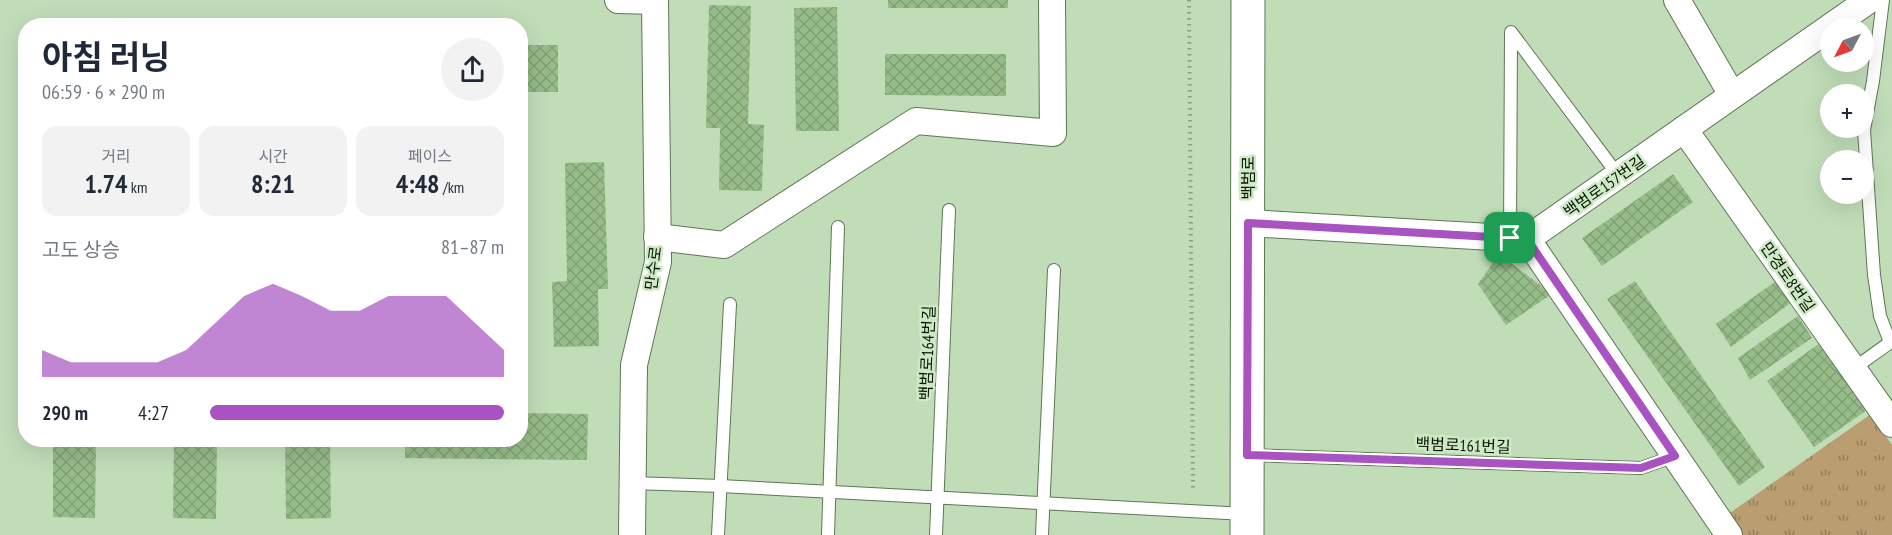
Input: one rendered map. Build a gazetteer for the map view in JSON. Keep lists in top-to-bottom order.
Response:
{
  "streets": {
    "main road": ["백범로"],
    "street": ["백범로157번길", "만수로", "만경로8번길"],
    "lane": ["백범로164번길", "백범로161번길"]
  },
  "crossings": [
    ["백범로", "백범로161번길"],
    ["백범로157번길", "만경로8번길"]
  ],
  "north": "bottom left",
  "page": {
    "map_buttons": ["+", "−"],
    "heading": ["아침 러닝", "06:59 · 6 × 290 m"],
    "stats": [
      ["거리", "1.74 km"],
      ["시간", "8:21"],
      ["페이스", "4:48 /km"]
    ],
    "chart": ["고도 상승", "81–87 m"],
    "list": [
      {
        "name": "290 m",
        "note": "4:27"
      }
    ]
  }
}
